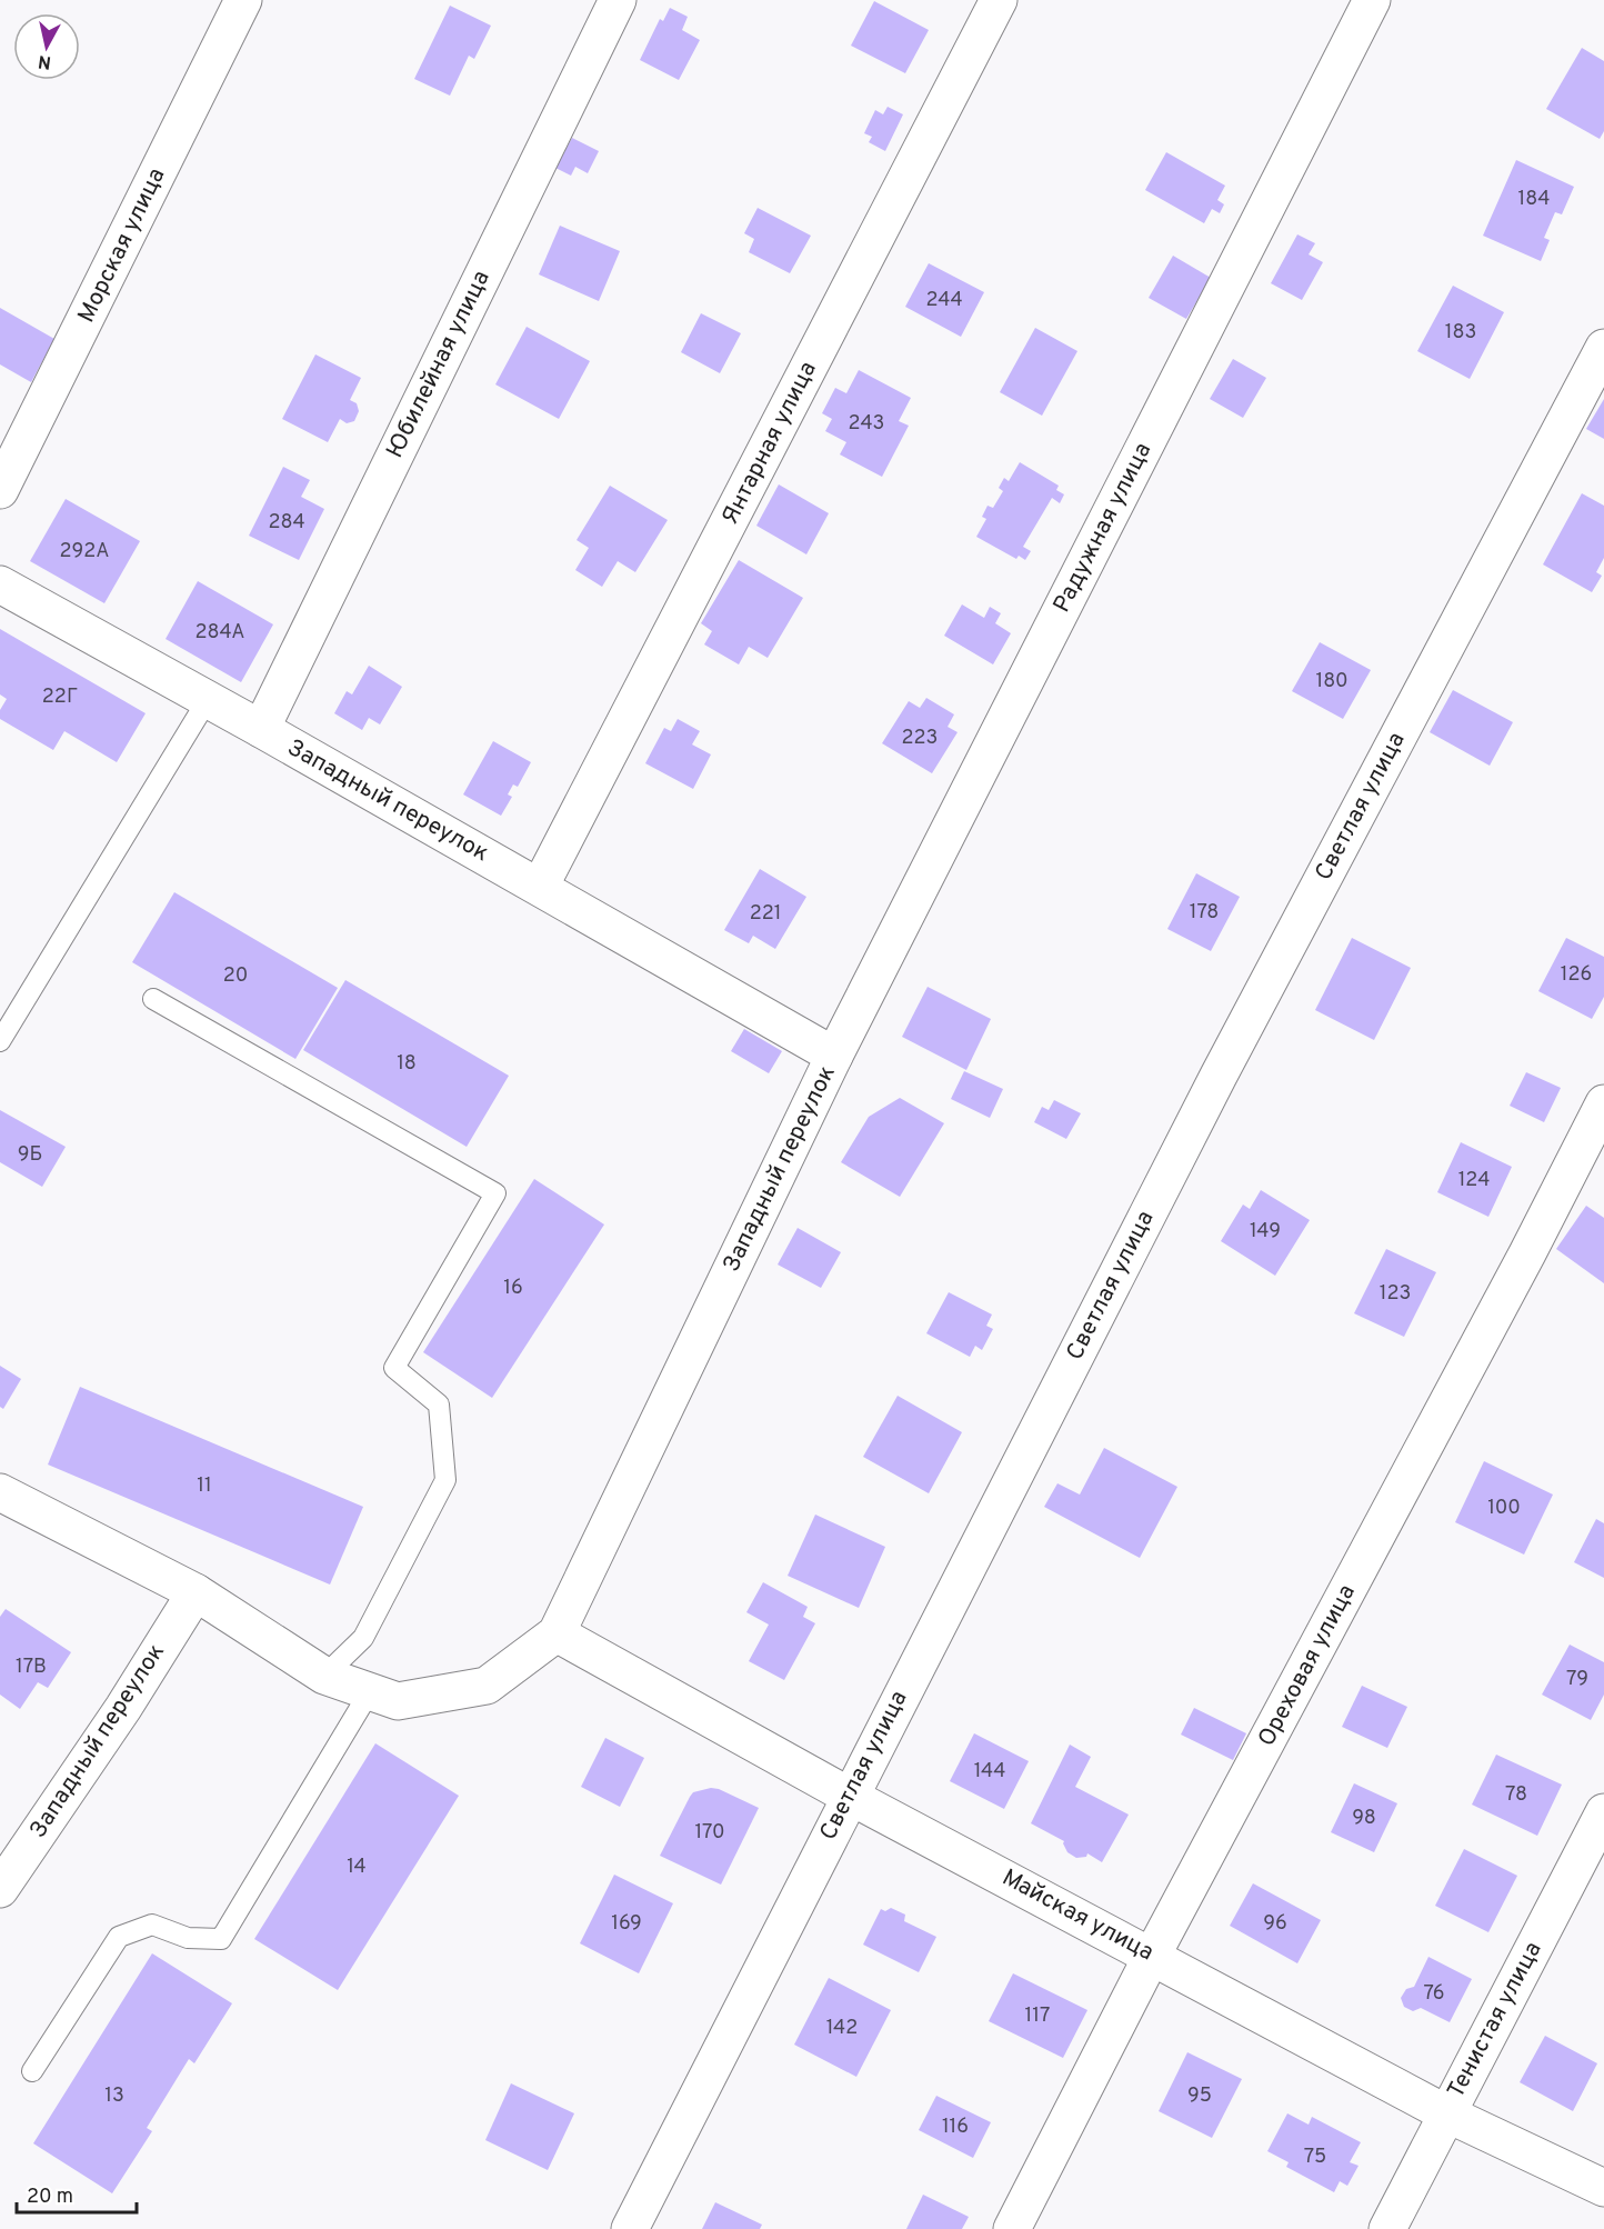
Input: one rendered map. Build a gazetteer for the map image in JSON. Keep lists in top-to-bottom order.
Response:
{
  "streets": {
    "street": [
      "Морская улица",
      "Юбилейная улица",
      "Янтарная улица",
      "Радужная улица",
      "Западный переулок",
      "Светлая улица",
      "Ореховая улица",
      "Майская улица",
      "Тенистая улица"
    ]
  },
  "crossings": [
    ["Юбилейная улица", "Западный переулок"],
    ["Янтарная улица", "Западный переулок"],
    ["Радужная улица", "Западный переулок"],
    ["Западный переулок", "Майская улица"],
    ["Светлая улица", "Майская улица"],
    ["Ореховая улица", "Майская улица"],
    ["Майская улица", "Тенистая улица"]
  ],
  "house_numbers": [
    "184",
    "244",
    "183",
    "243",
    "284",
    "292А",
    "284А",
    "180",
    "22Г",
    "223",
    "178",
    "221",
    "126",
    "20",
    "18",
    "9Б",
    "124",
    "149",
    "16",
    "123",
    "11",
    "100",
    "17В",
    "79",
    "144",
    "78",
    "98",
    "170",
    "14",
    "169",
    "96",
    "76",
    "117",
    "142",
    "13",
    "95",
    "116",
    "75"
  ],
  "scale_bar": "20 m",
  "north": "bottom"
}
